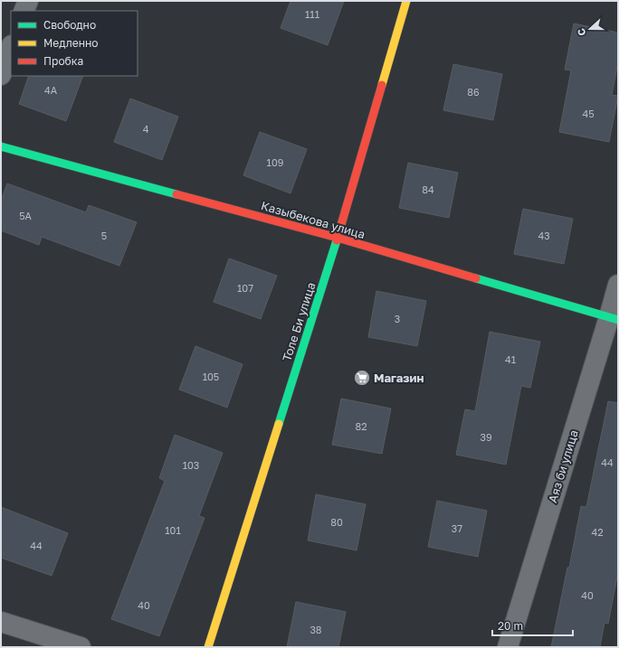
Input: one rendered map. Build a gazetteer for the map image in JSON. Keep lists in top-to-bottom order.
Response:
{
  "streets": {
    "street": ["Казыбекова улица", "Толе Би улица", "Аяз би улица"]
  },
  "crossings": [
    ["Казыбекова улица", "Толе Би улица"],
    ["Казыбекова улица", "Аяз би улица"]
  ],
  "places": {
    "supermarket": ["Магазин"]
  },
  "house_numbers": [
    "111",
    "4А",
    "86",
    "45",
    "4",
    "109",
    "84",
    "5А",
    "5",
    "43",
    "107",
    "3",
    "41",
    "105",
    "82",
    "39",
    "44",
    "103",
    "80",
    "37",
    "101",
    "42",
    "44",
    "40",
    "40",
    "38"
  ],
  "legend": ["Свободно", "Медленно", "Пробка"],
  "scale_bar": "20 m",
  "north": "left"
}
